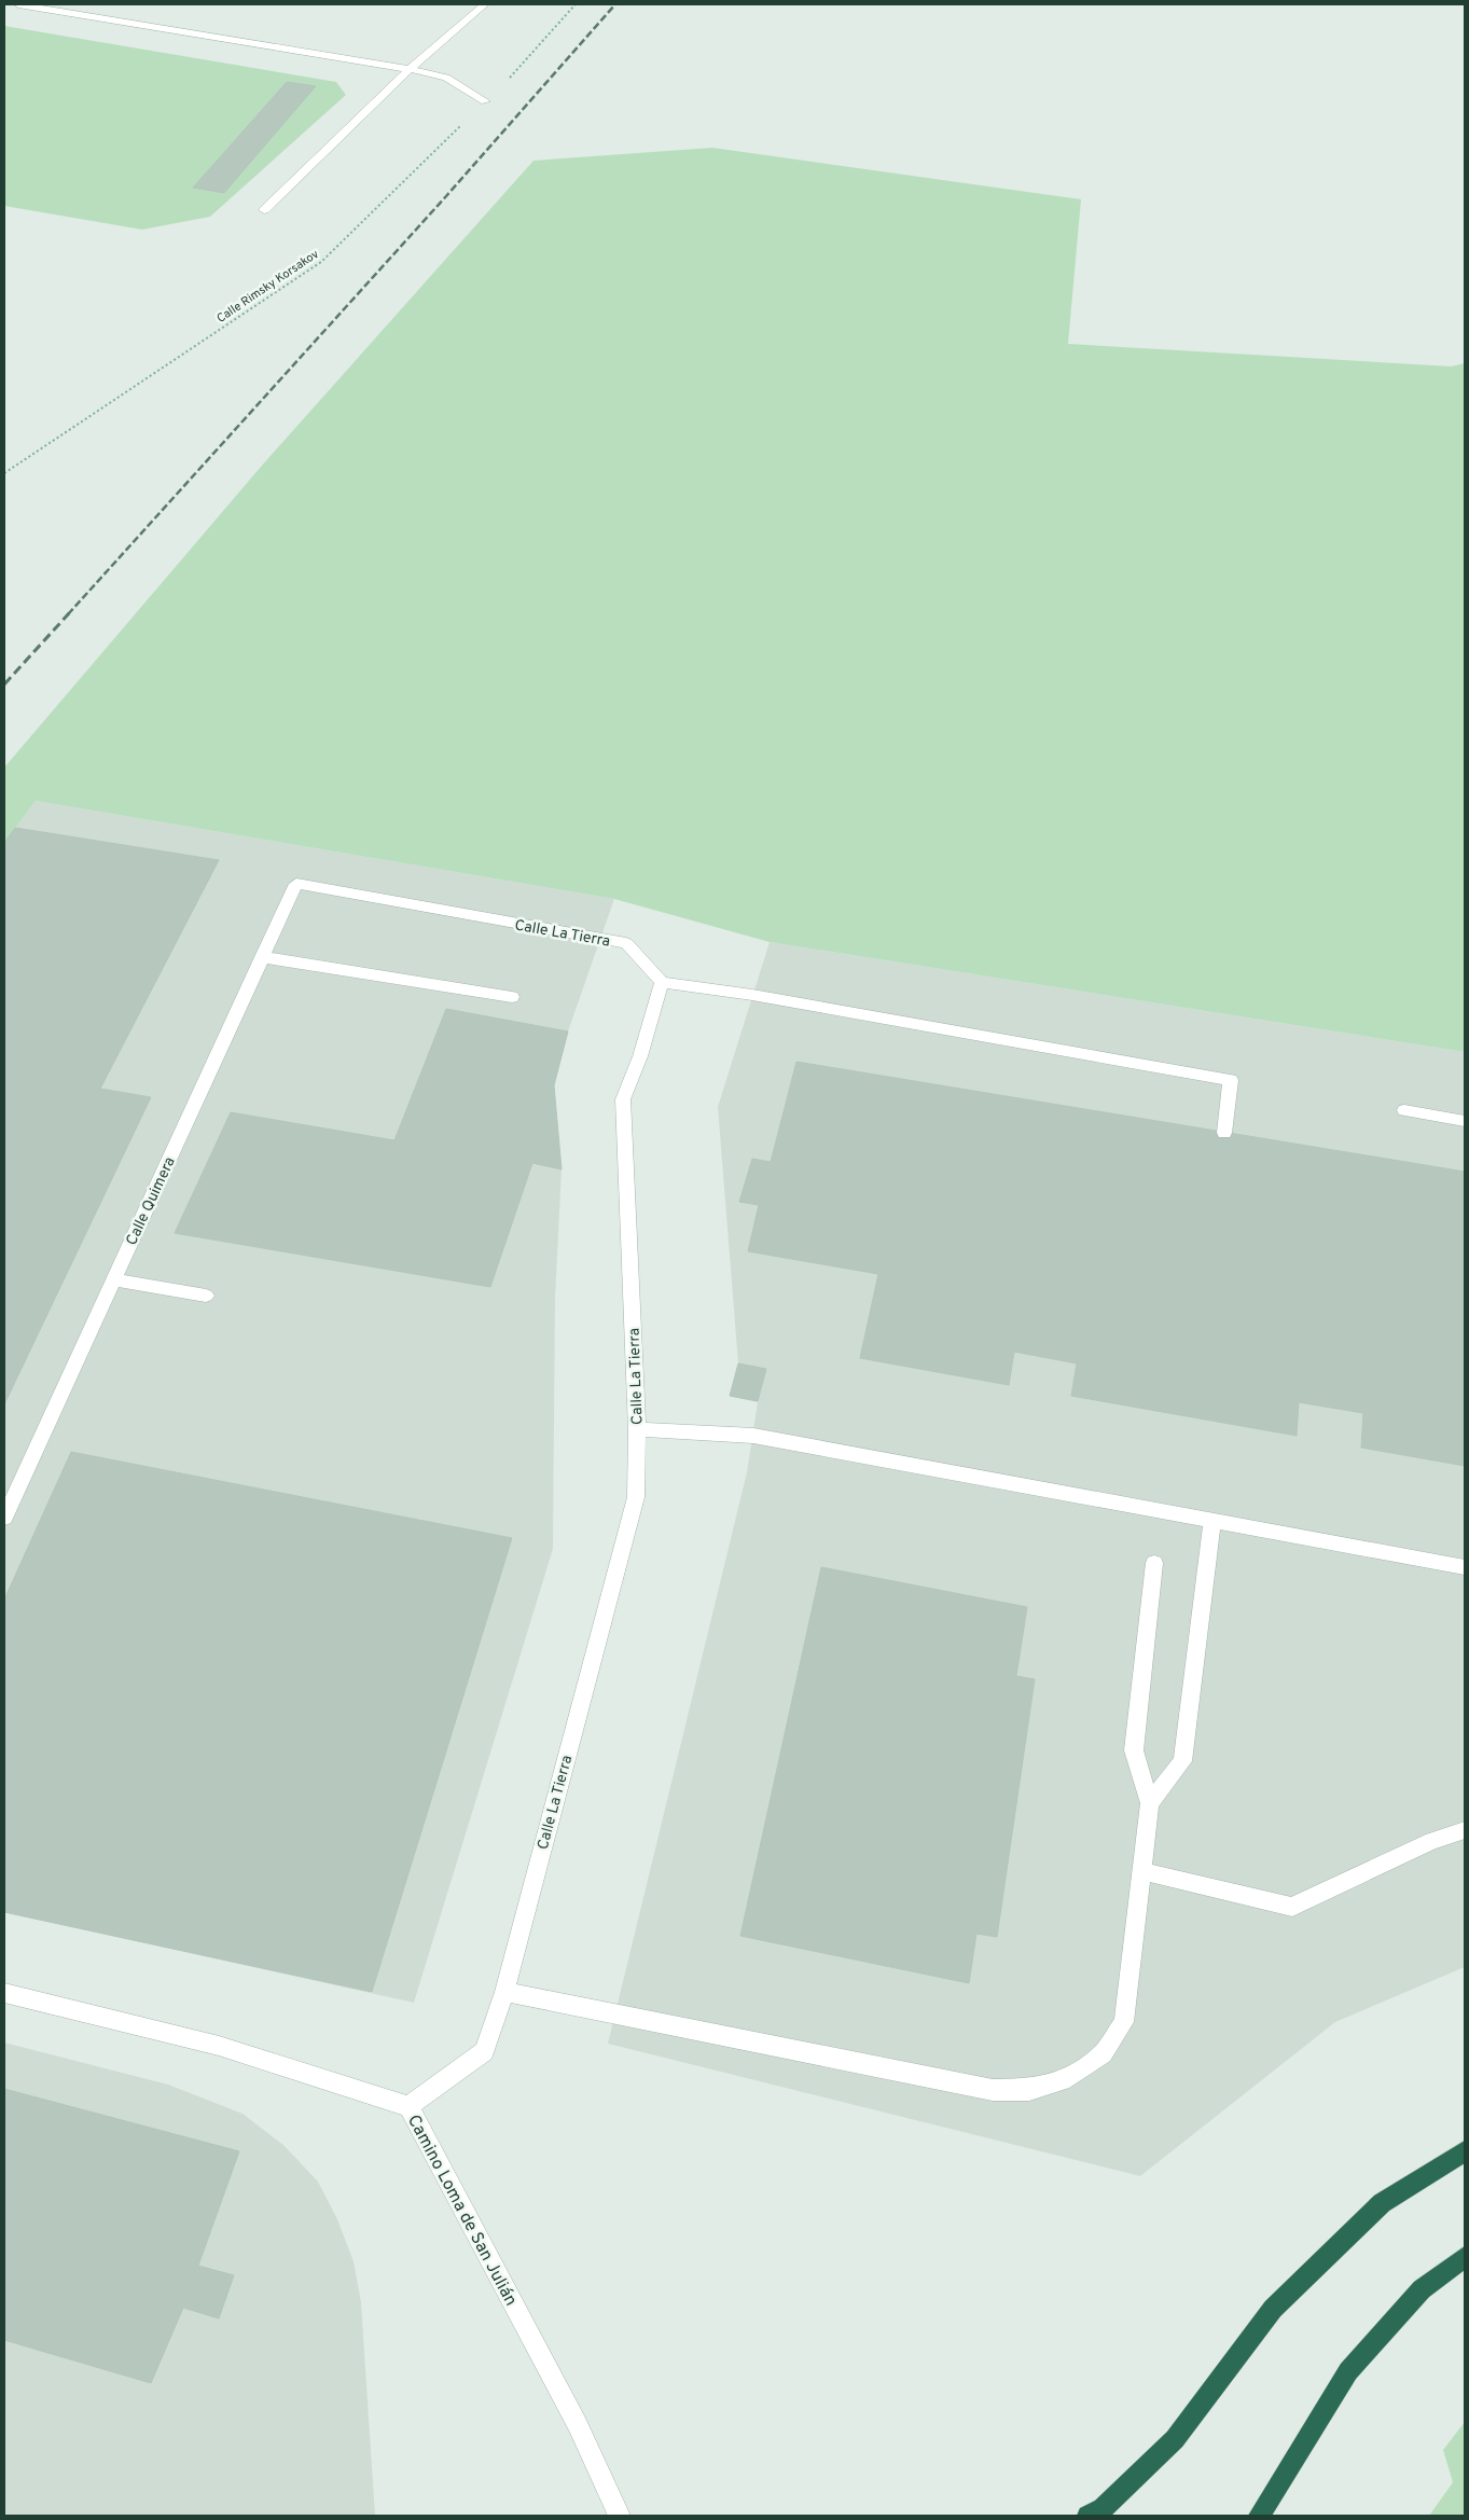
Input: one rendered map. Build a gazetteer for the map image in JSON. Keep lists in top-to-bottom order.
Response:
{
  "streets": {
    "street": ["Calle La Tierra", "Calle Quimera", "Camino Loma de San Julián"],
    "path": ["Calle Rimsky Korsakov"]
  },
  "crossings": [
    ["Calle La Tierra", "Calle Quimera"],
    ["Calle La Tierra", "Camino Loma de San Julián"]
  ]
}
